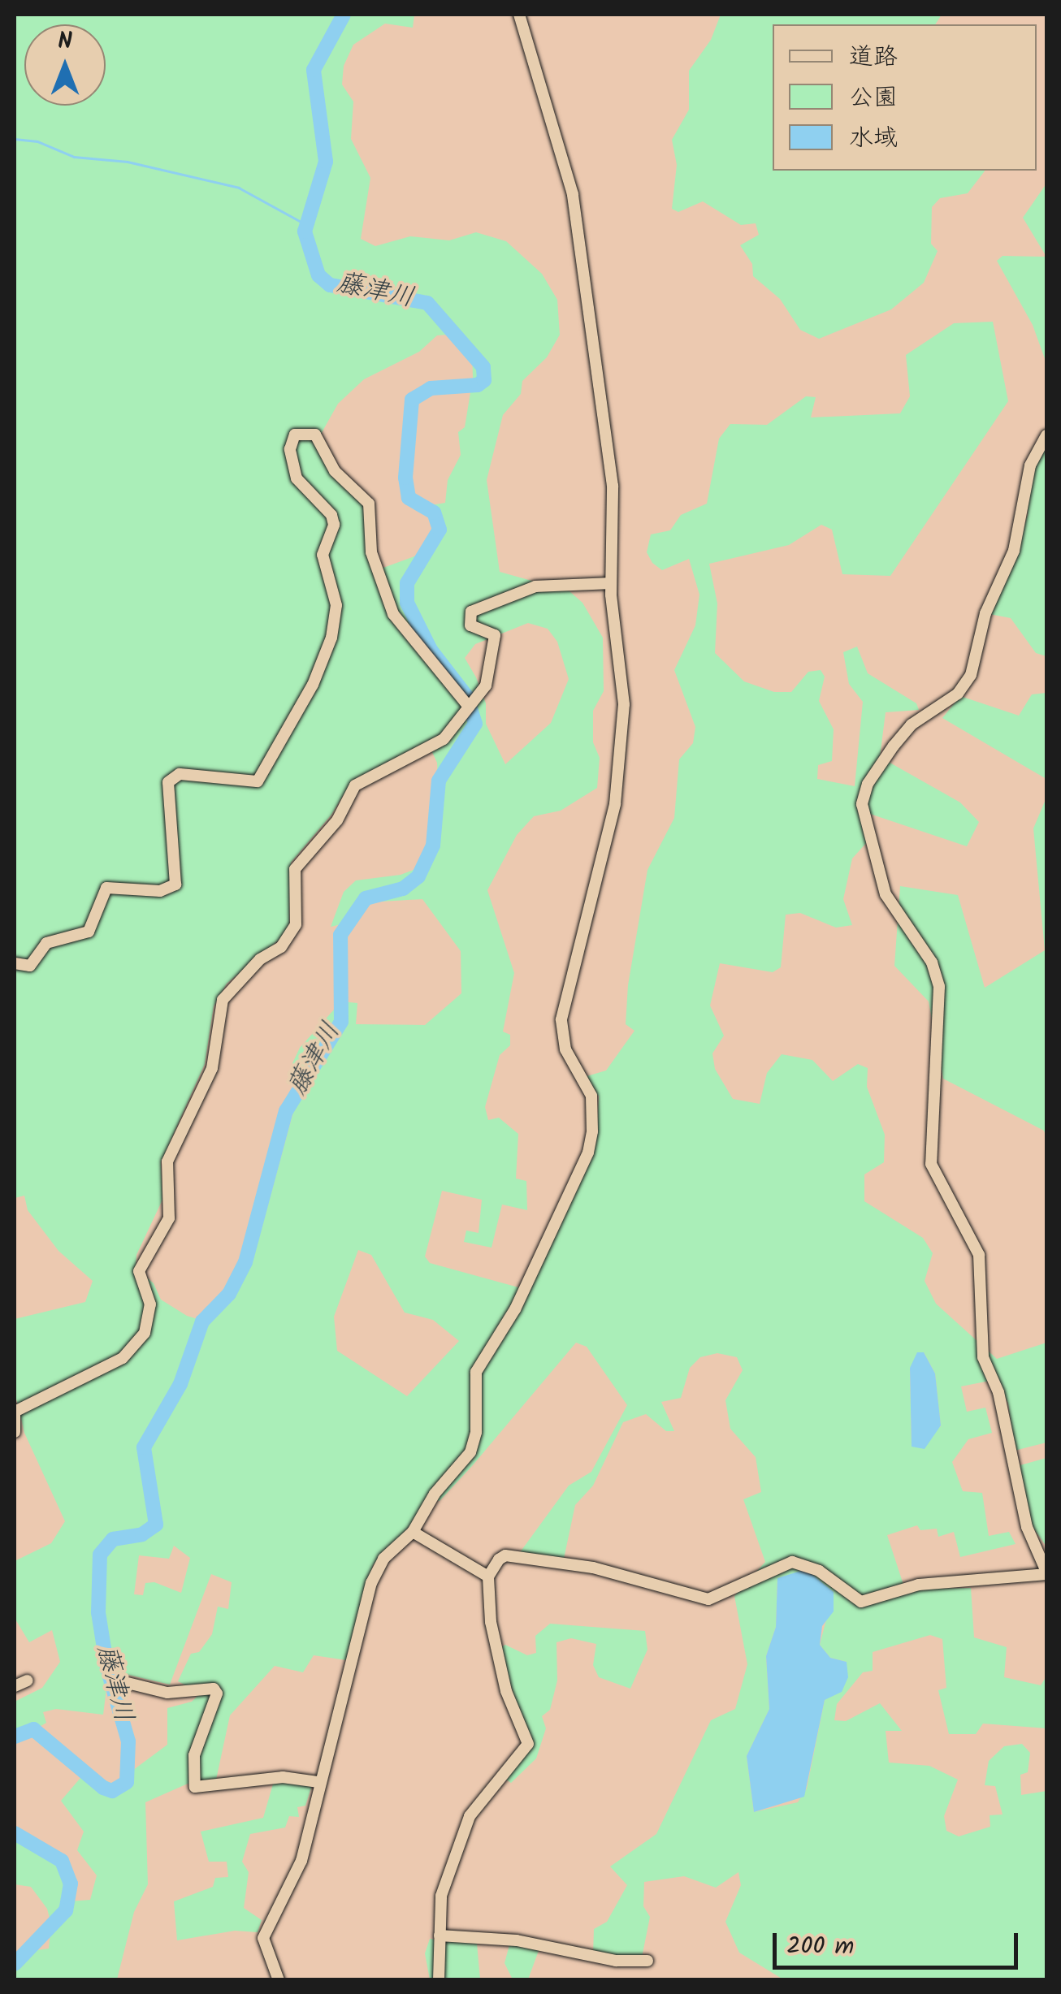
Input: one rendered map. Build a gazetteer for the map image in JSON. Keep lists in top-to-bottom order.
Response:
{
  "water": ["藤津川"],
  "legend": ["道路", "公園", "水域"],
  "scale_bar": "200 m",
  "north": "top"
}
